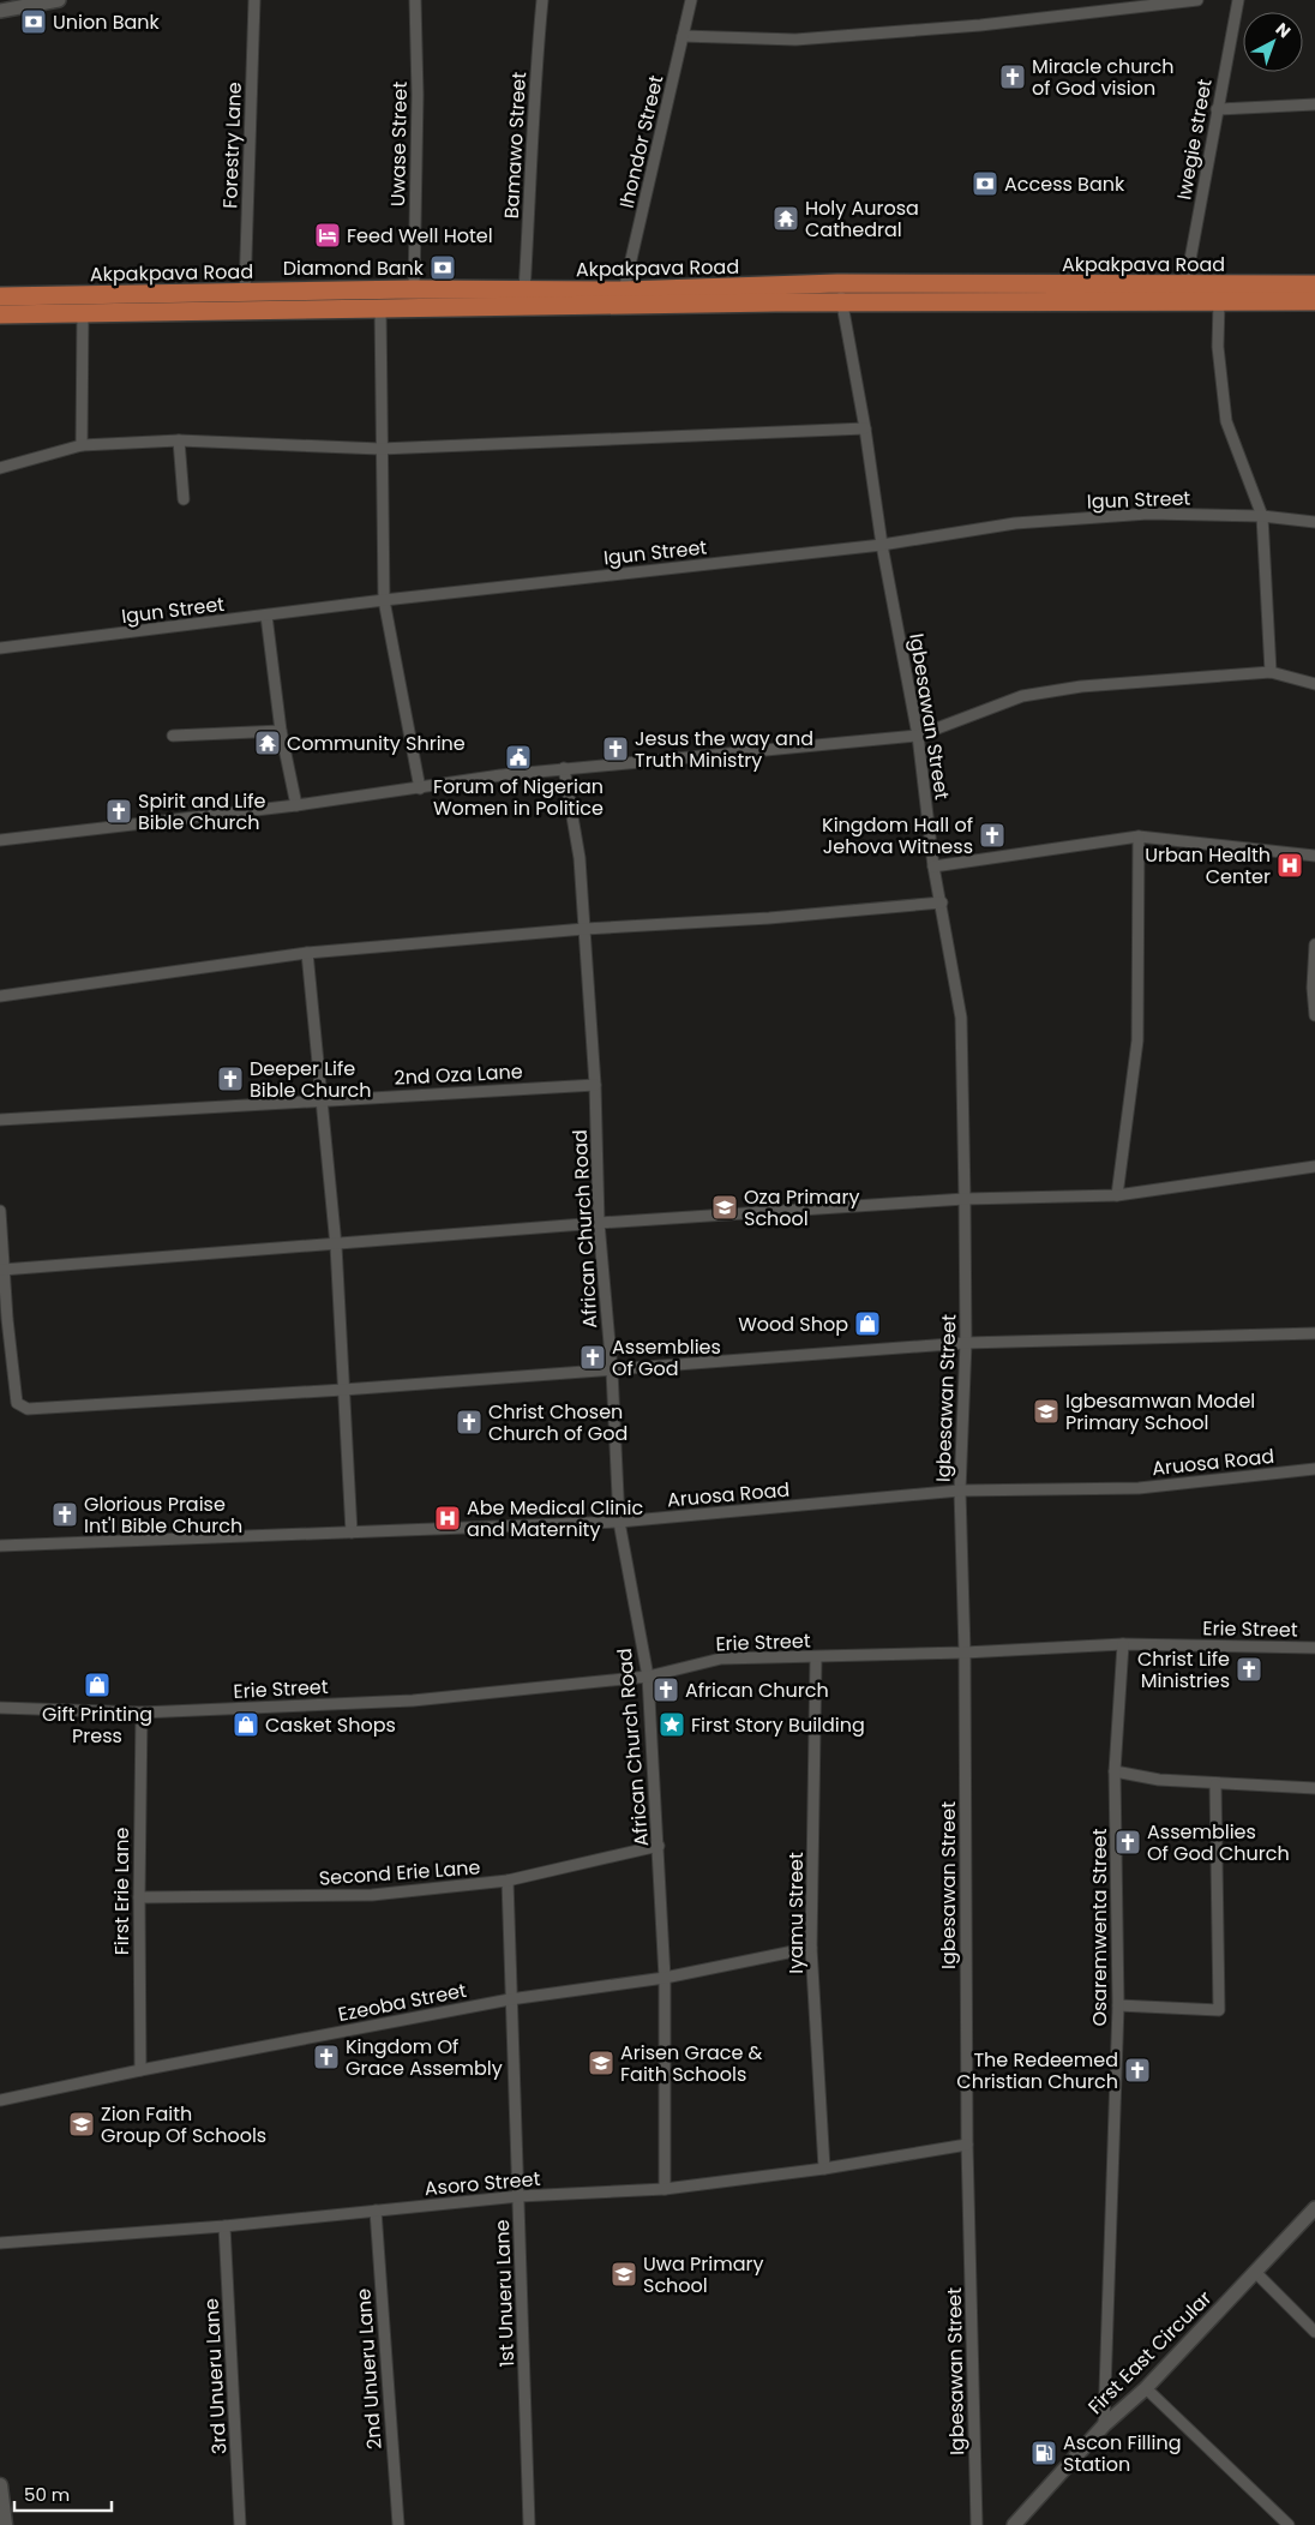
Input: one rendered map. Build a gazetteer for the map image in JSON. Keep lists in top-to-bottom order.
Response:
{
  "streets": {
    "highway": ["Akpakpava Road"],
    "street": [
      "Iwegie street",
      "Ihondor Street",
      "Uwase Street",
      "Forestry Lane",
      "Bamawo Street",
      "Igun Street",
      "Igbesawan Street",
      "2nd Oza Lane",
      "African Church Road",
      "Aruosa Road",
      "Erie Street",
      "Second Erie Lane",
      "First Erie Lane",
      "Iyamu Street",
      "Osaremwenta Street",
      "Ezeoba Street",
      "Asoro Street",
      "1st Unueru Lane",
      "First East Circular",
      "2nd Unueru Lane",
      "3rd Unueru Lane"
    ]
  },
  "crossings": [
    ["Iwegie street", "Akpakpava Road"],
    ["Ihondor Street", "Akpakpava Road"],
    ["Uwase Street", "Akpakpava Road"],
    ["Forestry Lane", "Akpakpava Road"],
    ["Bamawo Street", "Akpakpava Road"],
    ["Akpakpava Road", "Igbesawan Street"],
    ["Igun Street", "Igbesawan Street"],
    ["Igbesawan Street", "Aruosa Road"],
    ["Igbesawan Street", "Erie Street"],
    ["Igbesawan Street", "Asoro Street"],
    ["2nd Oza Lane", "African Church Road"],
    ["African Church Road", "Aruosa Road"],
    ["African Church Road", "Erie Street"],
    ["African Church Road", "Second Erie Lane"],
    ["African Church Road", "Ezeoba Street"],
    ["African Church Road", "Asoro Street"],
    ["Erie Street", "First Erie Lane"],
    ["Erie Street", "Iyamu Street"],
    ["Erie Street", "Osaremwenta Street"],
    ["Second Erie Lane", "First Erie Lane"],
    ["Second Erie Lane", "1st Unueru Lane"],
    ["First Erie Lane", "Ezeoba Street"],
    ["Iyamu Street", "Ezeoba Street"],
    ["Iyamu Street", "Asoro Street"],
    ["Osaremwenta Street", "First East Circular"],
    ["Ezeoba Street", "1st Unueru Lane"],
    ["Asoro Street", "1st Unueru Lane"],
    ["Asoro Street", "2nd Unueru Lane"],
    ["Asoro Street", "3rd Unueru Lane"]
  ],
  "places": {
    "bank": ["Union Bank", "Access Bank", "Diamond Bank"],
    "church": [
      "Miracle church of God vision",
      "Jesus the way and Truth Ministry",
      "Spirit and Life Bible Church",
      "Kingdom Hall of Jehova Witness",
      "Deeper Life Bible Church",
      "Assemblies Of God",
      "Christ Chosen Church of God",
      "Glorious Praise Int'l Bible Church",
      "Christ Life Ministries",
      "African Church",
      "Assemblies Of God Church",
      "Kingdom Of Grace Assembly",
      "The Redeemed Christian Church"
    ],
    "temple": ["Holy Aurosa Cathedral", "Community Shrine"],
    "hotel": ["Feed Well Hotel"],
    "public building": ["Forum of Nigerian Women in Politice"],
    "hospital": ["Urban Health Center", "Abe Medical Clinic and Maternity"],
    "school or university": [
      "Oza Primary School",
      "Igbesamwan Model Primary School",
      "Arisen Grace & Faith Schools",
      "Zion Faith Group Of Schools",
      "Uwa Primary School"
    ],
    "shop": ["Wood Shop", "Gift Printing Press", "Casket Shops"],
    "place": ["First Story Building"],
    "fuel station": ["Ascon Filling Station"]
  },
  "scale_bar": "50 m",
  "north": "top right"
}
